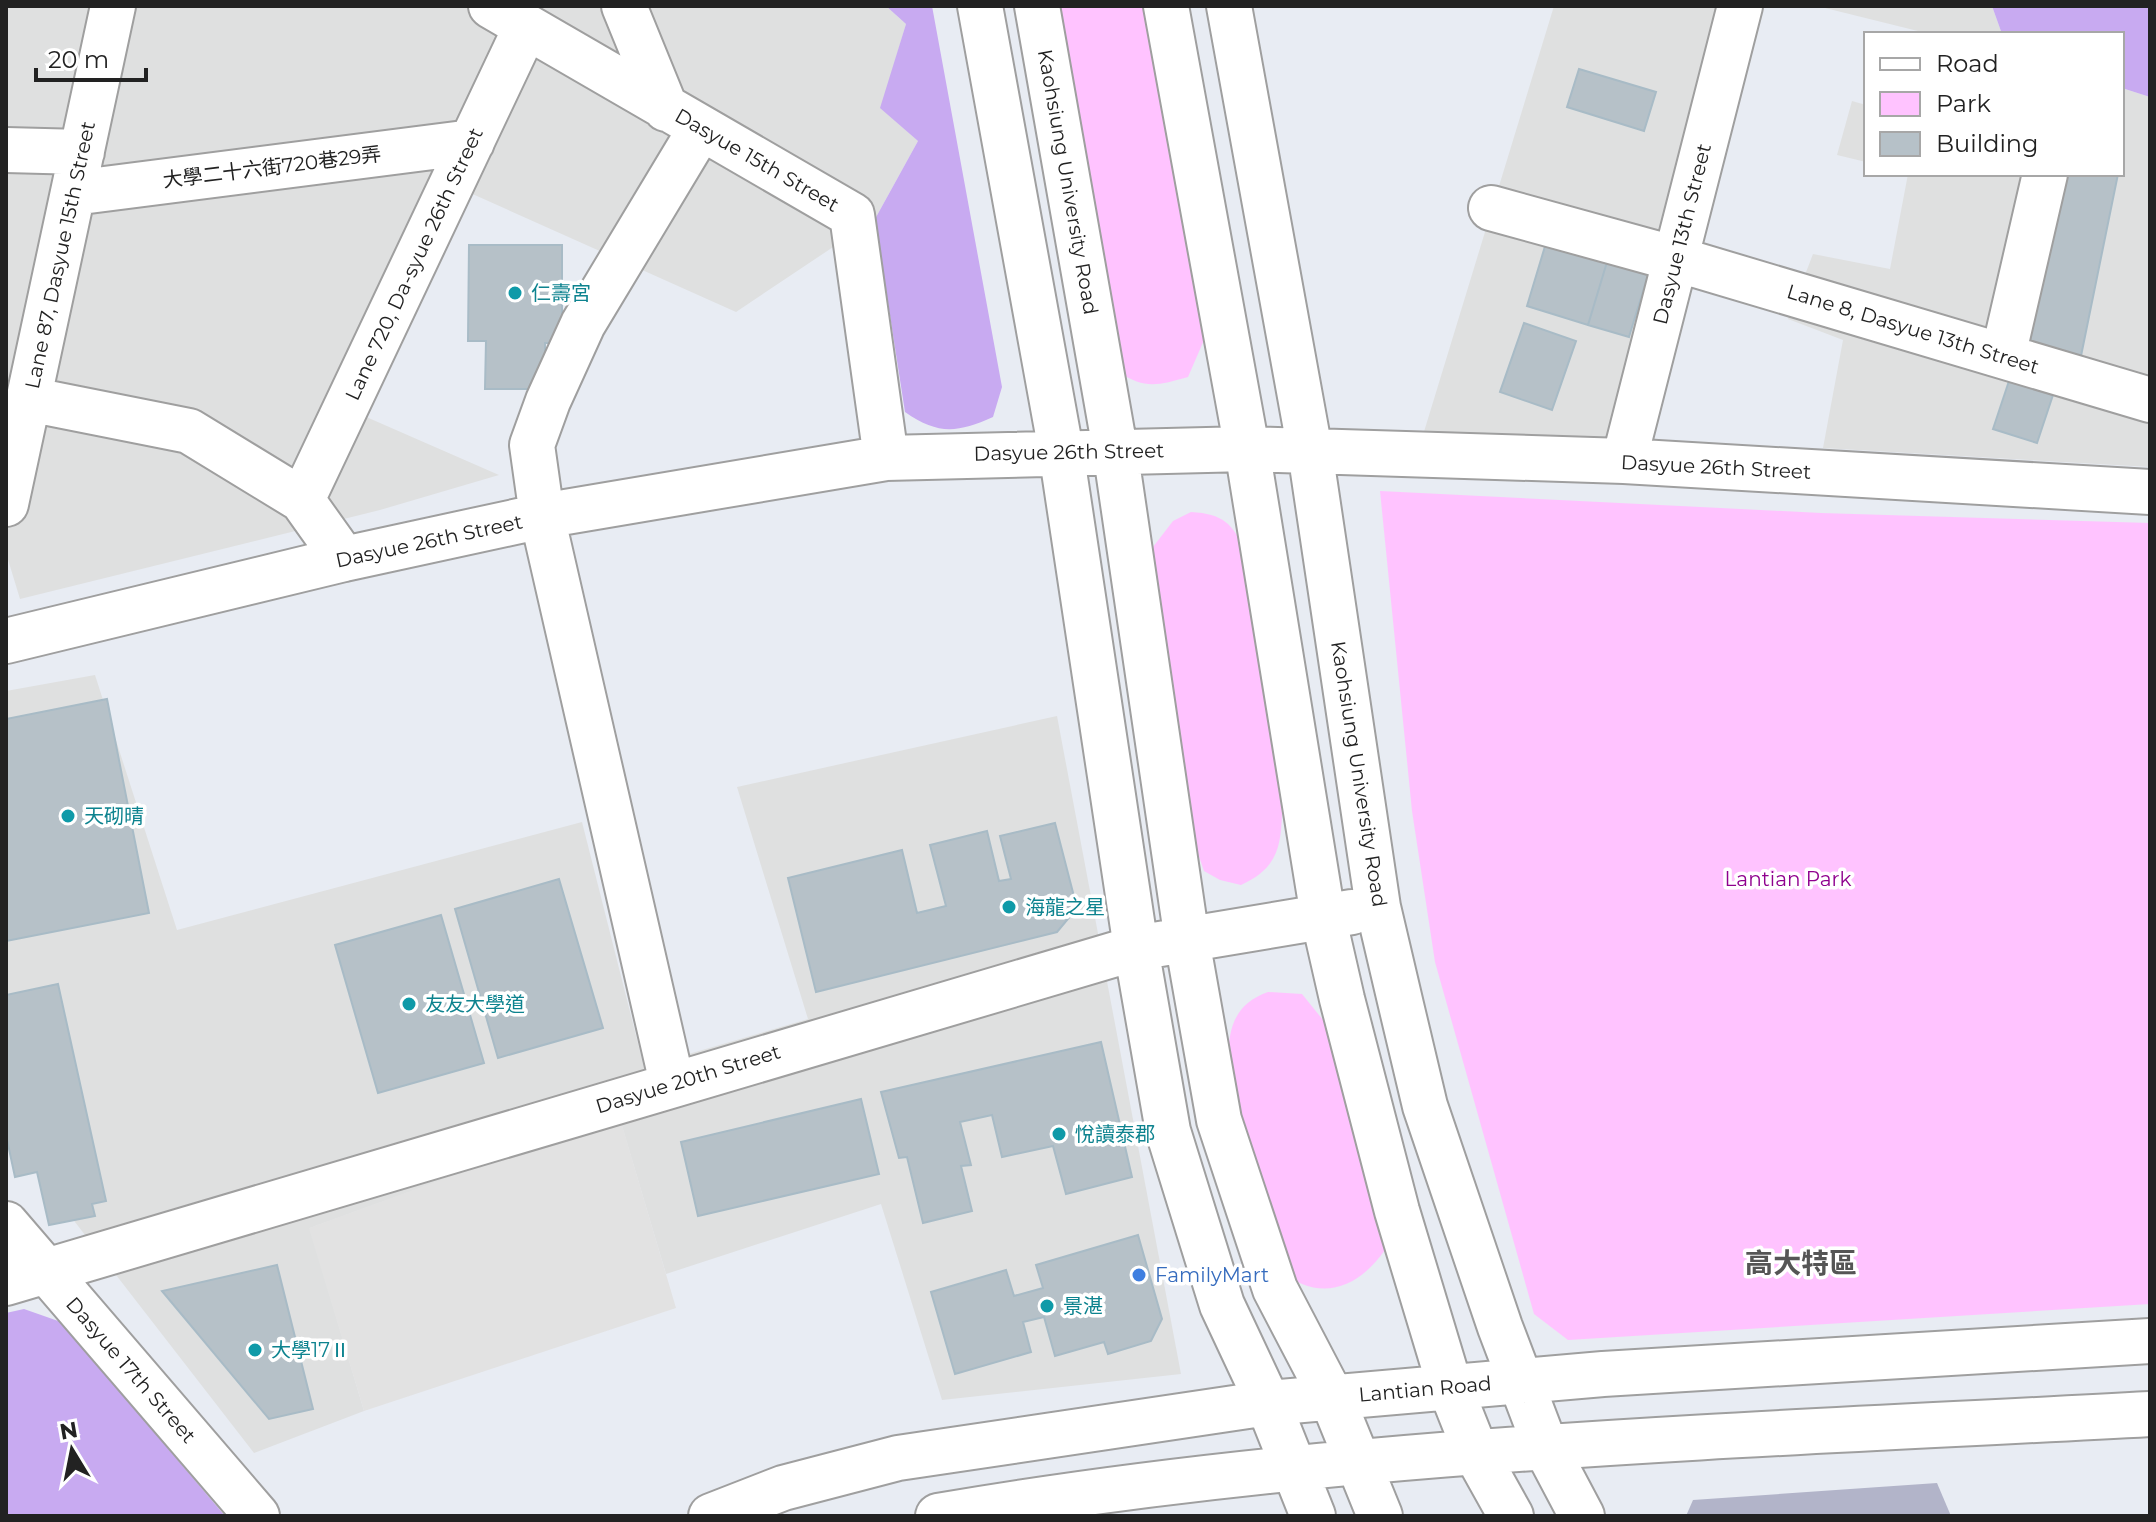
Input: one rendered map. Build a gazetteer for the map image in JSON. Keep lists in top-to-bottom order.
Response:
{
  "streets": {
    "street": [
      "Dasyue 15th Street",
      "大學二十六街720巷29弄",
      "Kaohsiung University Road",
      "Dasyue 13th Street",
      "Lane 87, Dasyue 15th Street",
      "Lane 720, Da-syue 26th Street",
      "Lane 8, Dasyue 13th Street",
      "Dasyue 26th Street",
      "Dasyue 20th Street",
      "Dasyue 17th Street",
      "Lantian Road"
    ]
  },
  "crossings": [
    ["Dasyue 15th Street", "Lane 720, Da-syue 26th Street"],
    ["Dasyue 15th Street", "Dasyue 26th Street"],
    ["大學二十六街720巷29弄", "Lane 87, Dasyue 15th Street"],
    ["大學二十六街720巷29弄", "Lane 720, Da-syue 26th Street"],
    ["Kaohsiung University Road", "Dasyue 26th Street"],
    ["Kaohsiung University Road", "Dasyue 20th Street"],
    ["Kaohsiung University Road", "Lantian Road"],
    ["Dasyue 13th Street", "Lane 8, Dasyue 13th Street"],
    ["Dasyue 13th Street", "Dasyue 26th Street"],
    ["Dasyue 20th Street", "Dasyue 17th Street"]
  ],
  "districts": ["高大特區"],
  "parks": ["Lantian Park"],
  "places": [
    "仁壽宮",
    "天砌晴",
    "海龍之星",
    "友友大學道",
    "悅讀泰郡",
    "FamilyMart",
    "景湛",
    "大學17Ⅱ"
  ],
  "legend": ["Road", "Park", "Building"],
  "scale_bar": "20 m",
  "north": "top"
}
